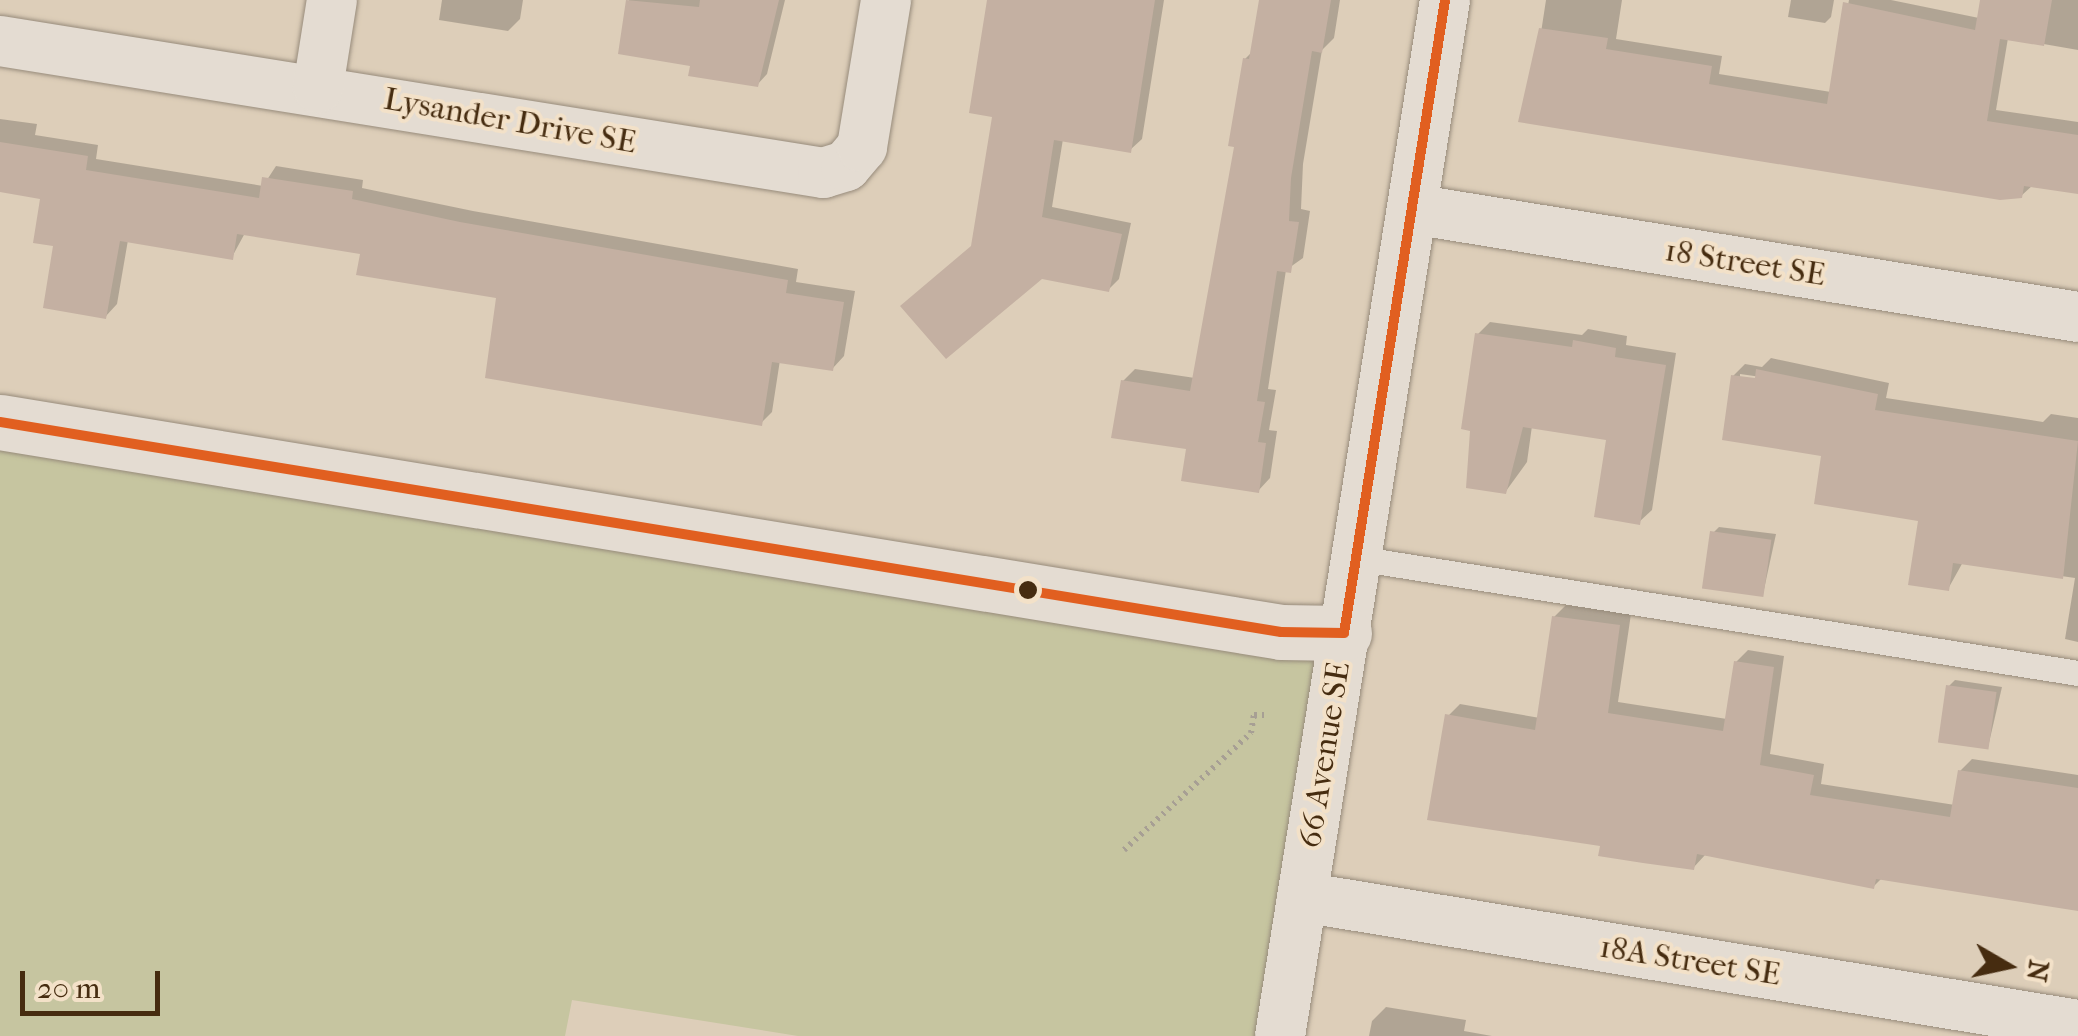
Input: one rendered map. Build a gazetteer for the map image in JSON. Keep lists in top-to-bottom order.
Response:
{
  "streets": {
    "street": [
      "Lysander Drive SE",
      "18 Street SE",
      "66 Avenue SE",
      "18A Street SE"
    ]
  },
  "crossings": [
    ["18 Street SE", "66 Avenue SE"],
    ["66 Avenue SE", "18A Street SE"]
  ],
  "scale_bar": "20 m",
  "north": "right"
}
